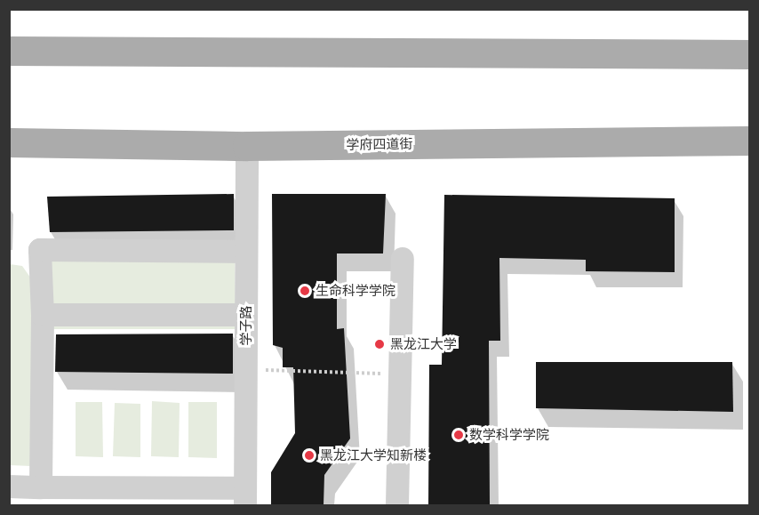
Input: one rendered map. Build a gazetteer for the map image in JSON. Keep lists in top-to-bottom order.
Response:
{
  "streets": {
    "main road": ["学府四道街"],
    "street": ["学子路"]
  },
  "crossings": [
    ["学府四道街", "学子路"]
  ],
  "places": [
    "生命科学学院",
    "黑龙江大学",
    "数学科学学院",
    "黑龙江大学知新楼"
  ]
}
